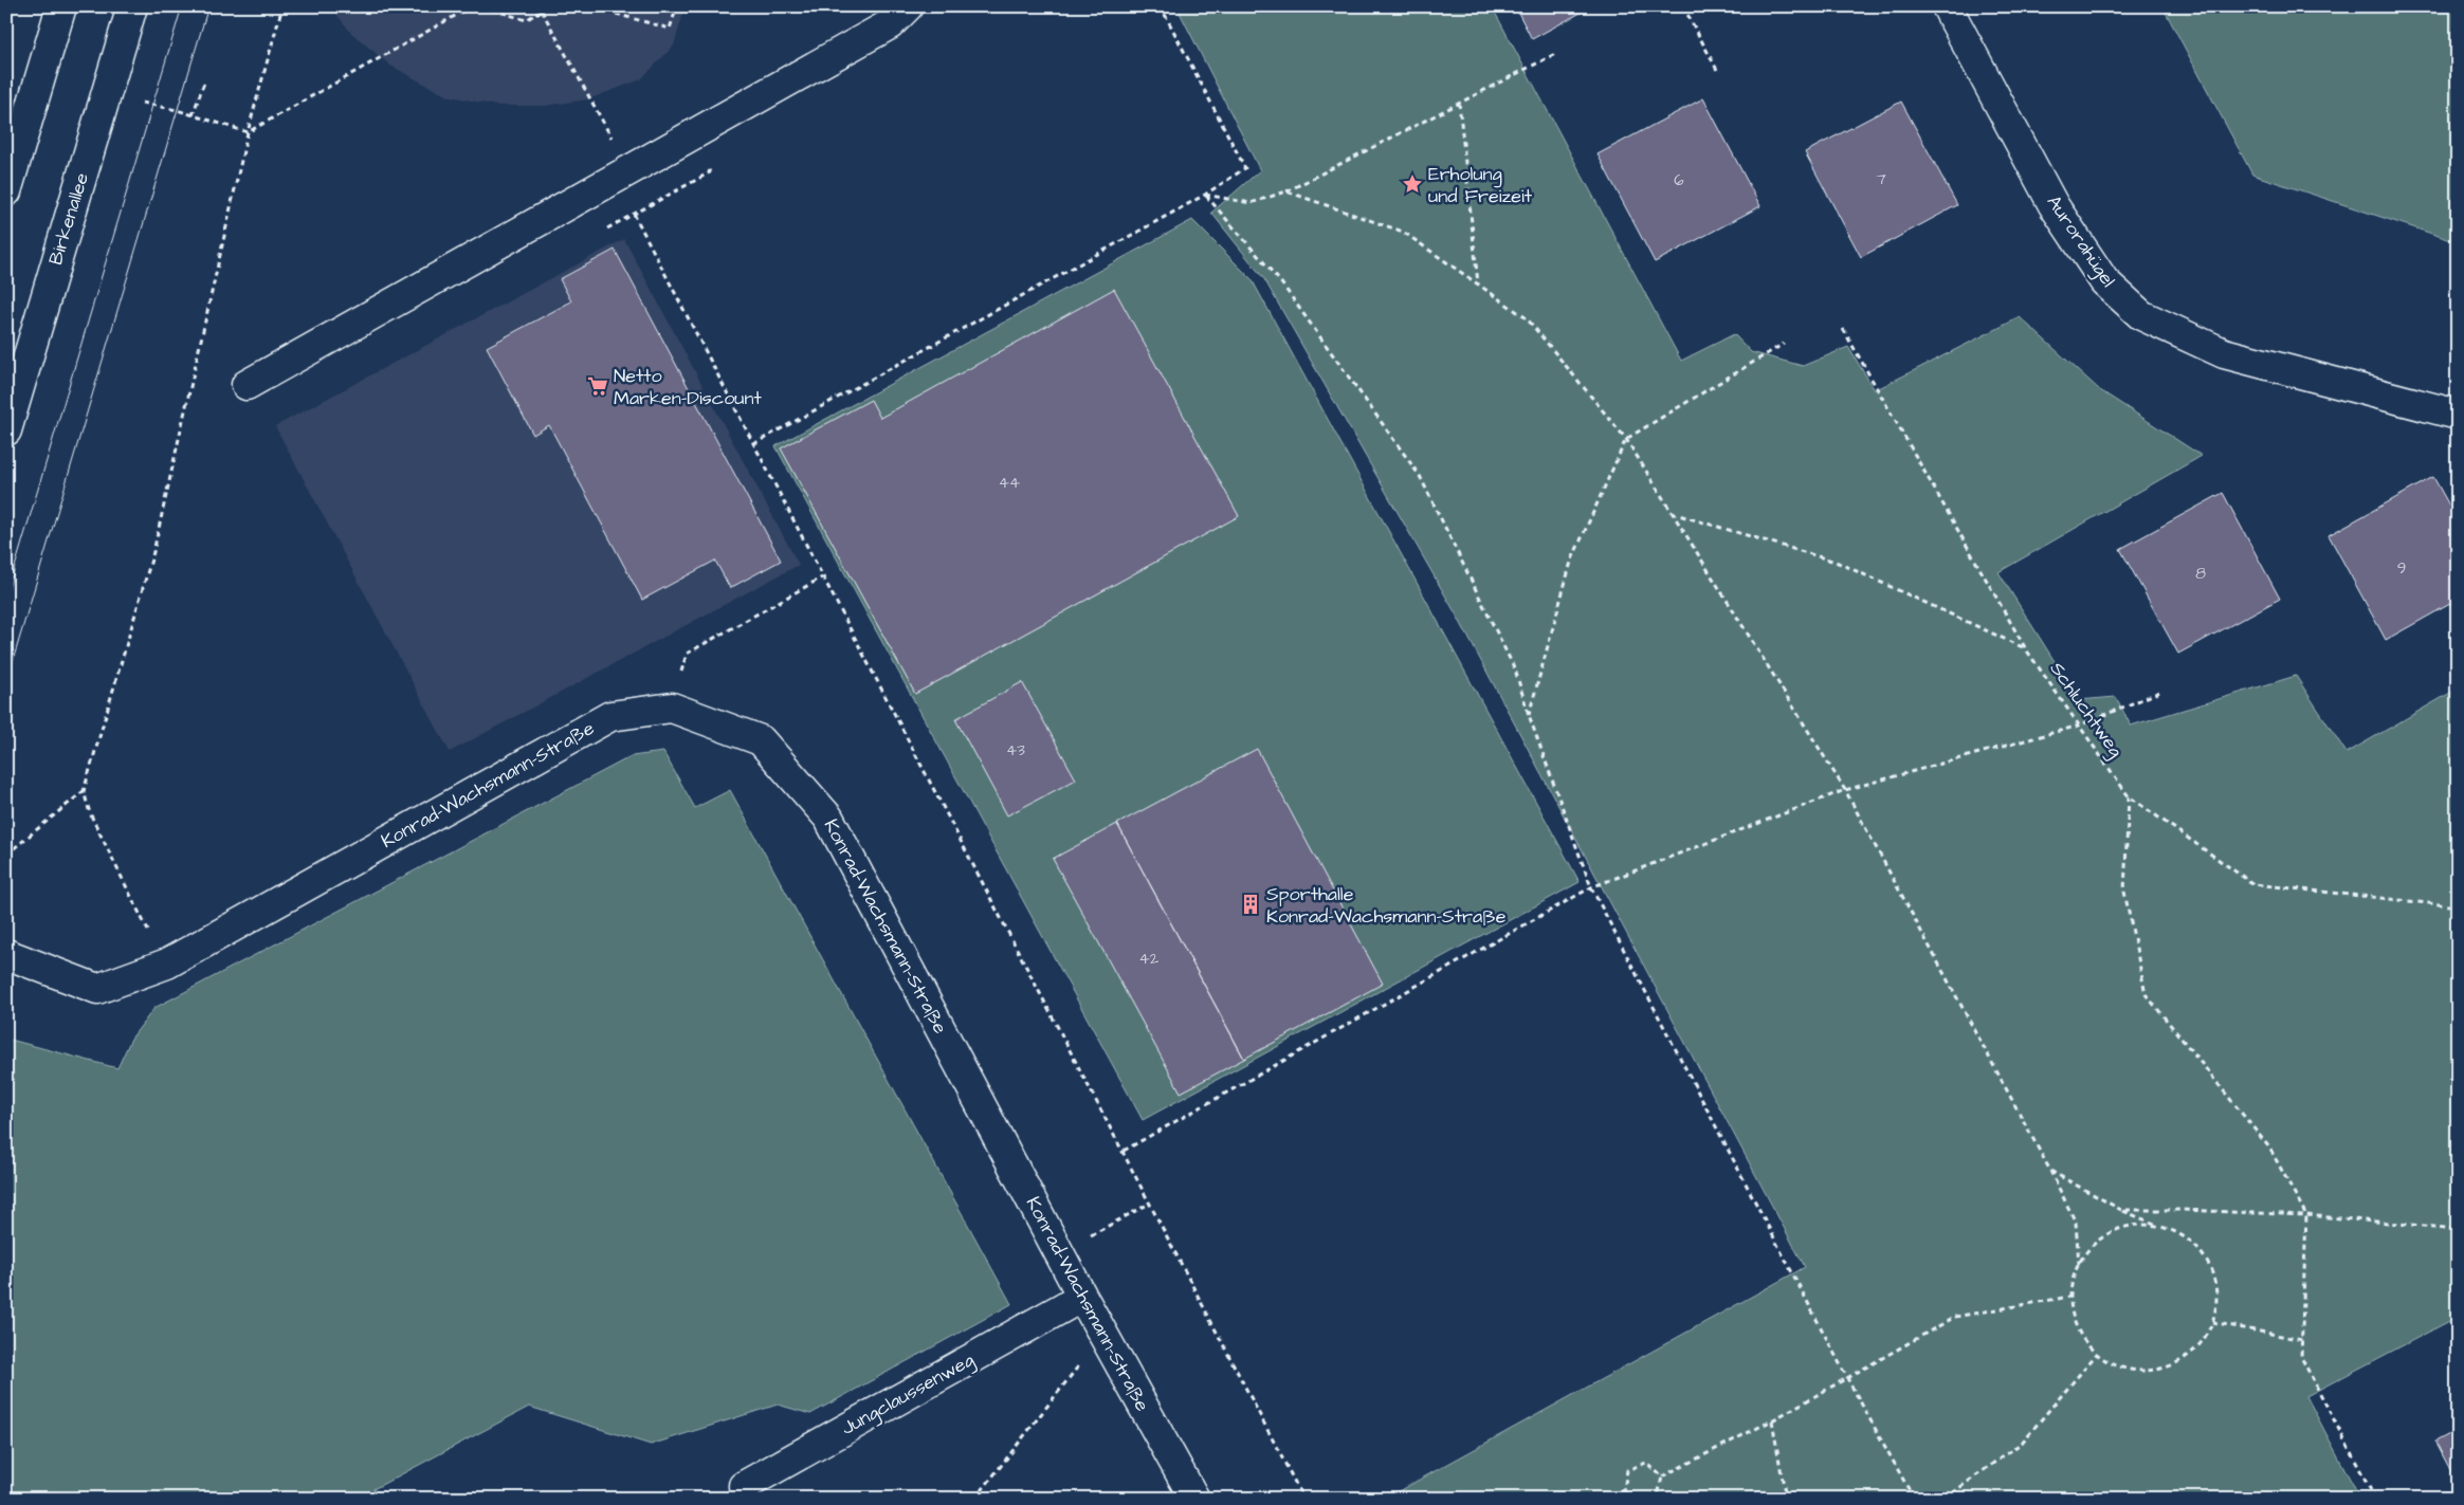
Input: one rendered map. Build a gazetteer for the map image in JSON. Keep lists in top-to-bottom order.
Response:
{
  "streets": {
    "street": [
      "Birkenallee",
      "Aurorahügel",
      "Konrad-Wachsmann-Straße",
      "Jungclaussenweg"
    ],
    "path": ["Schluchtweg"]
  },
  "crossings": [
    ["Konrad-Wachsmann-Straße", "Jungclaussenweg"]
  ],
  "places": {
    "place": ["Erholung und Freizeit"],
    "supermarket": ["Netto Marken-Discount"],
    "building": ["Sporthalle Konrad-Wachsmann-Straße"]
  },
  "house_numbers": [
    "7",
    "6",
    "44",
    "9",
    "8",
    "43",
    "42"
  ]
}
